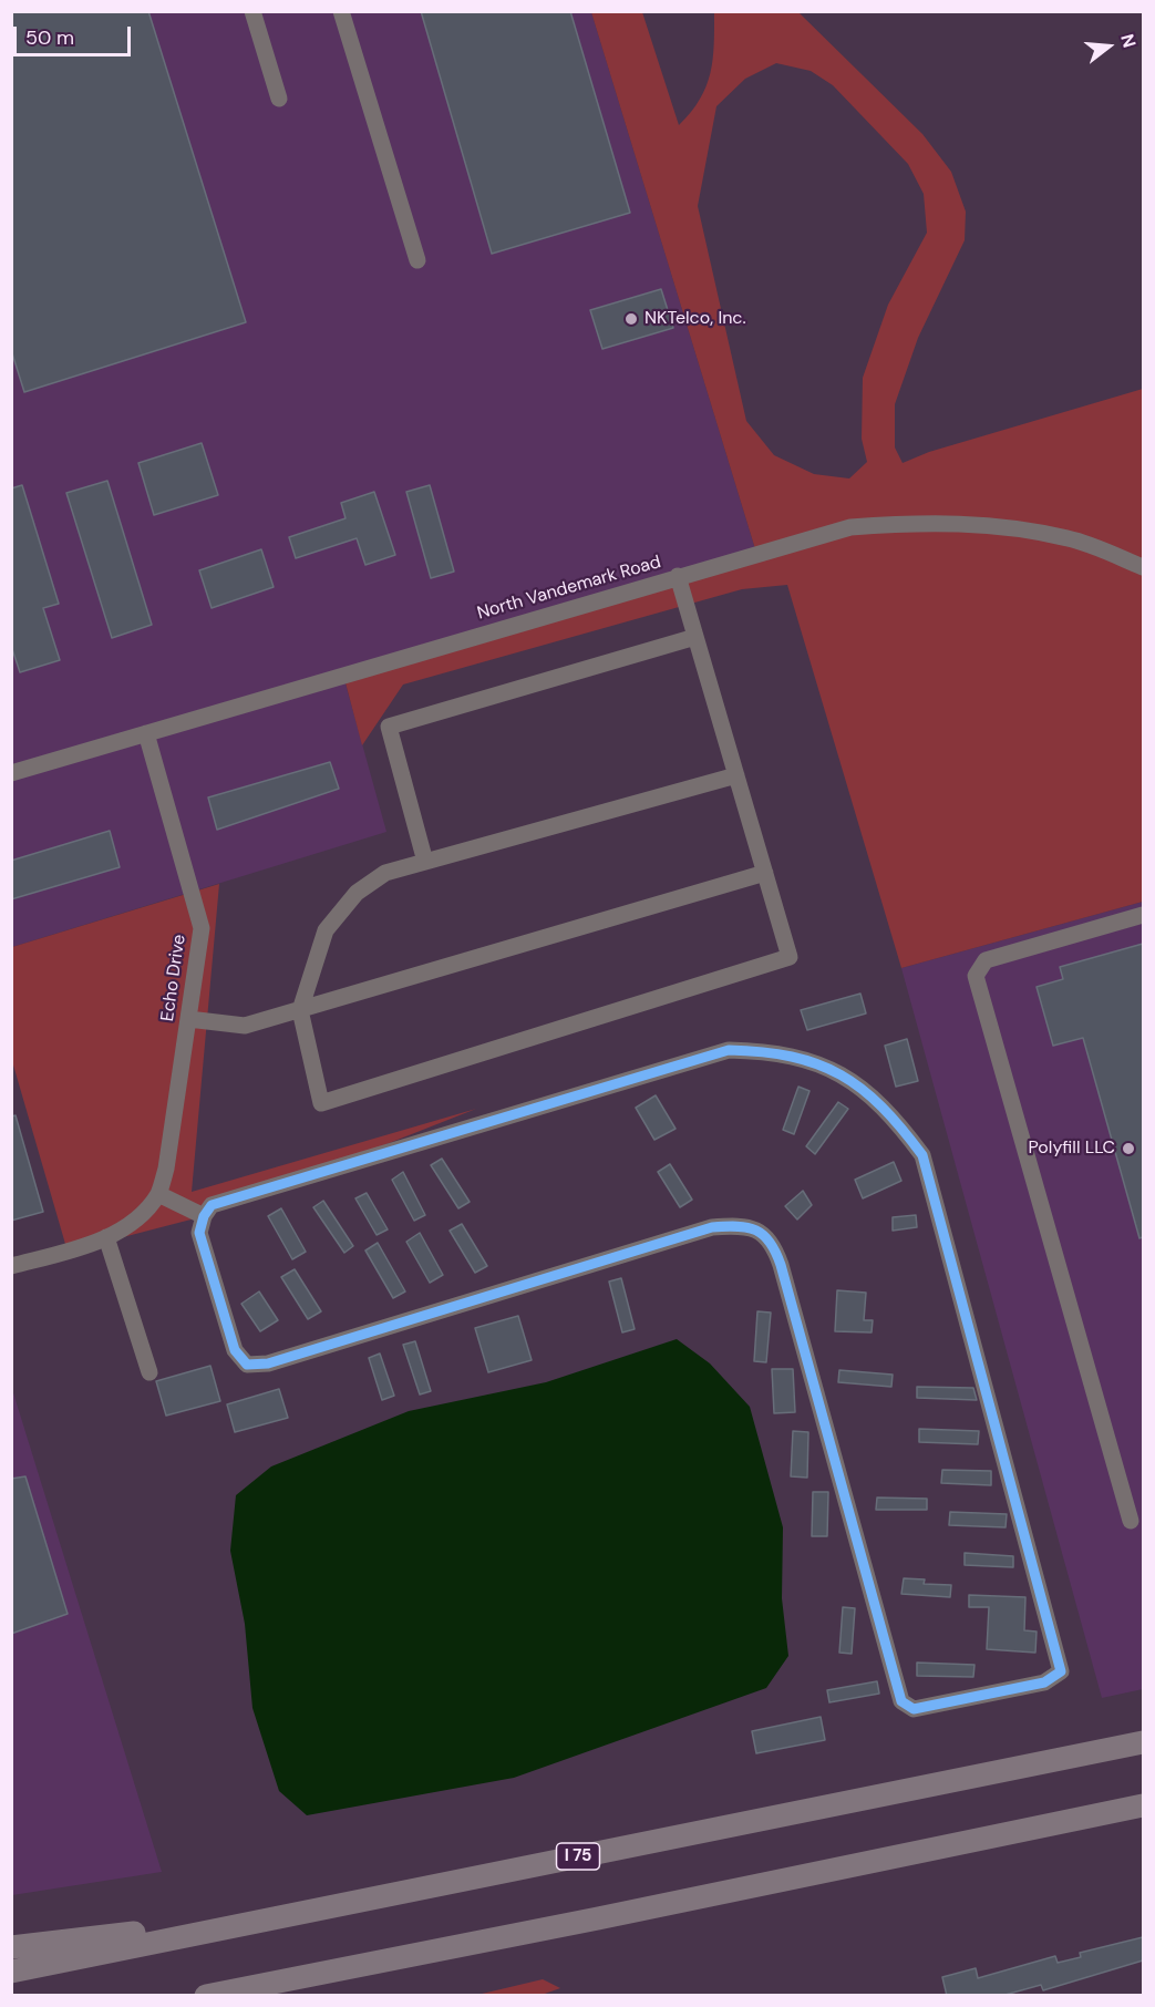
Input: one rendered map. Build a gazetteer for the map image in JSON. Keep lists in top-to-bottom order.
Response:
{
  "streets": {
    "highway": ["I 75"],
    "street": ["North Vandemark Road", "Echo Drive"]
  },
  "crossings": [
    ["North Vandemark Road", "Echo Drive"]
  ],
  "places": ["NKTelco, Inc.", "Polyfill LLC"],
  "scale_bar": "50 m",
  "north": "right"
}
